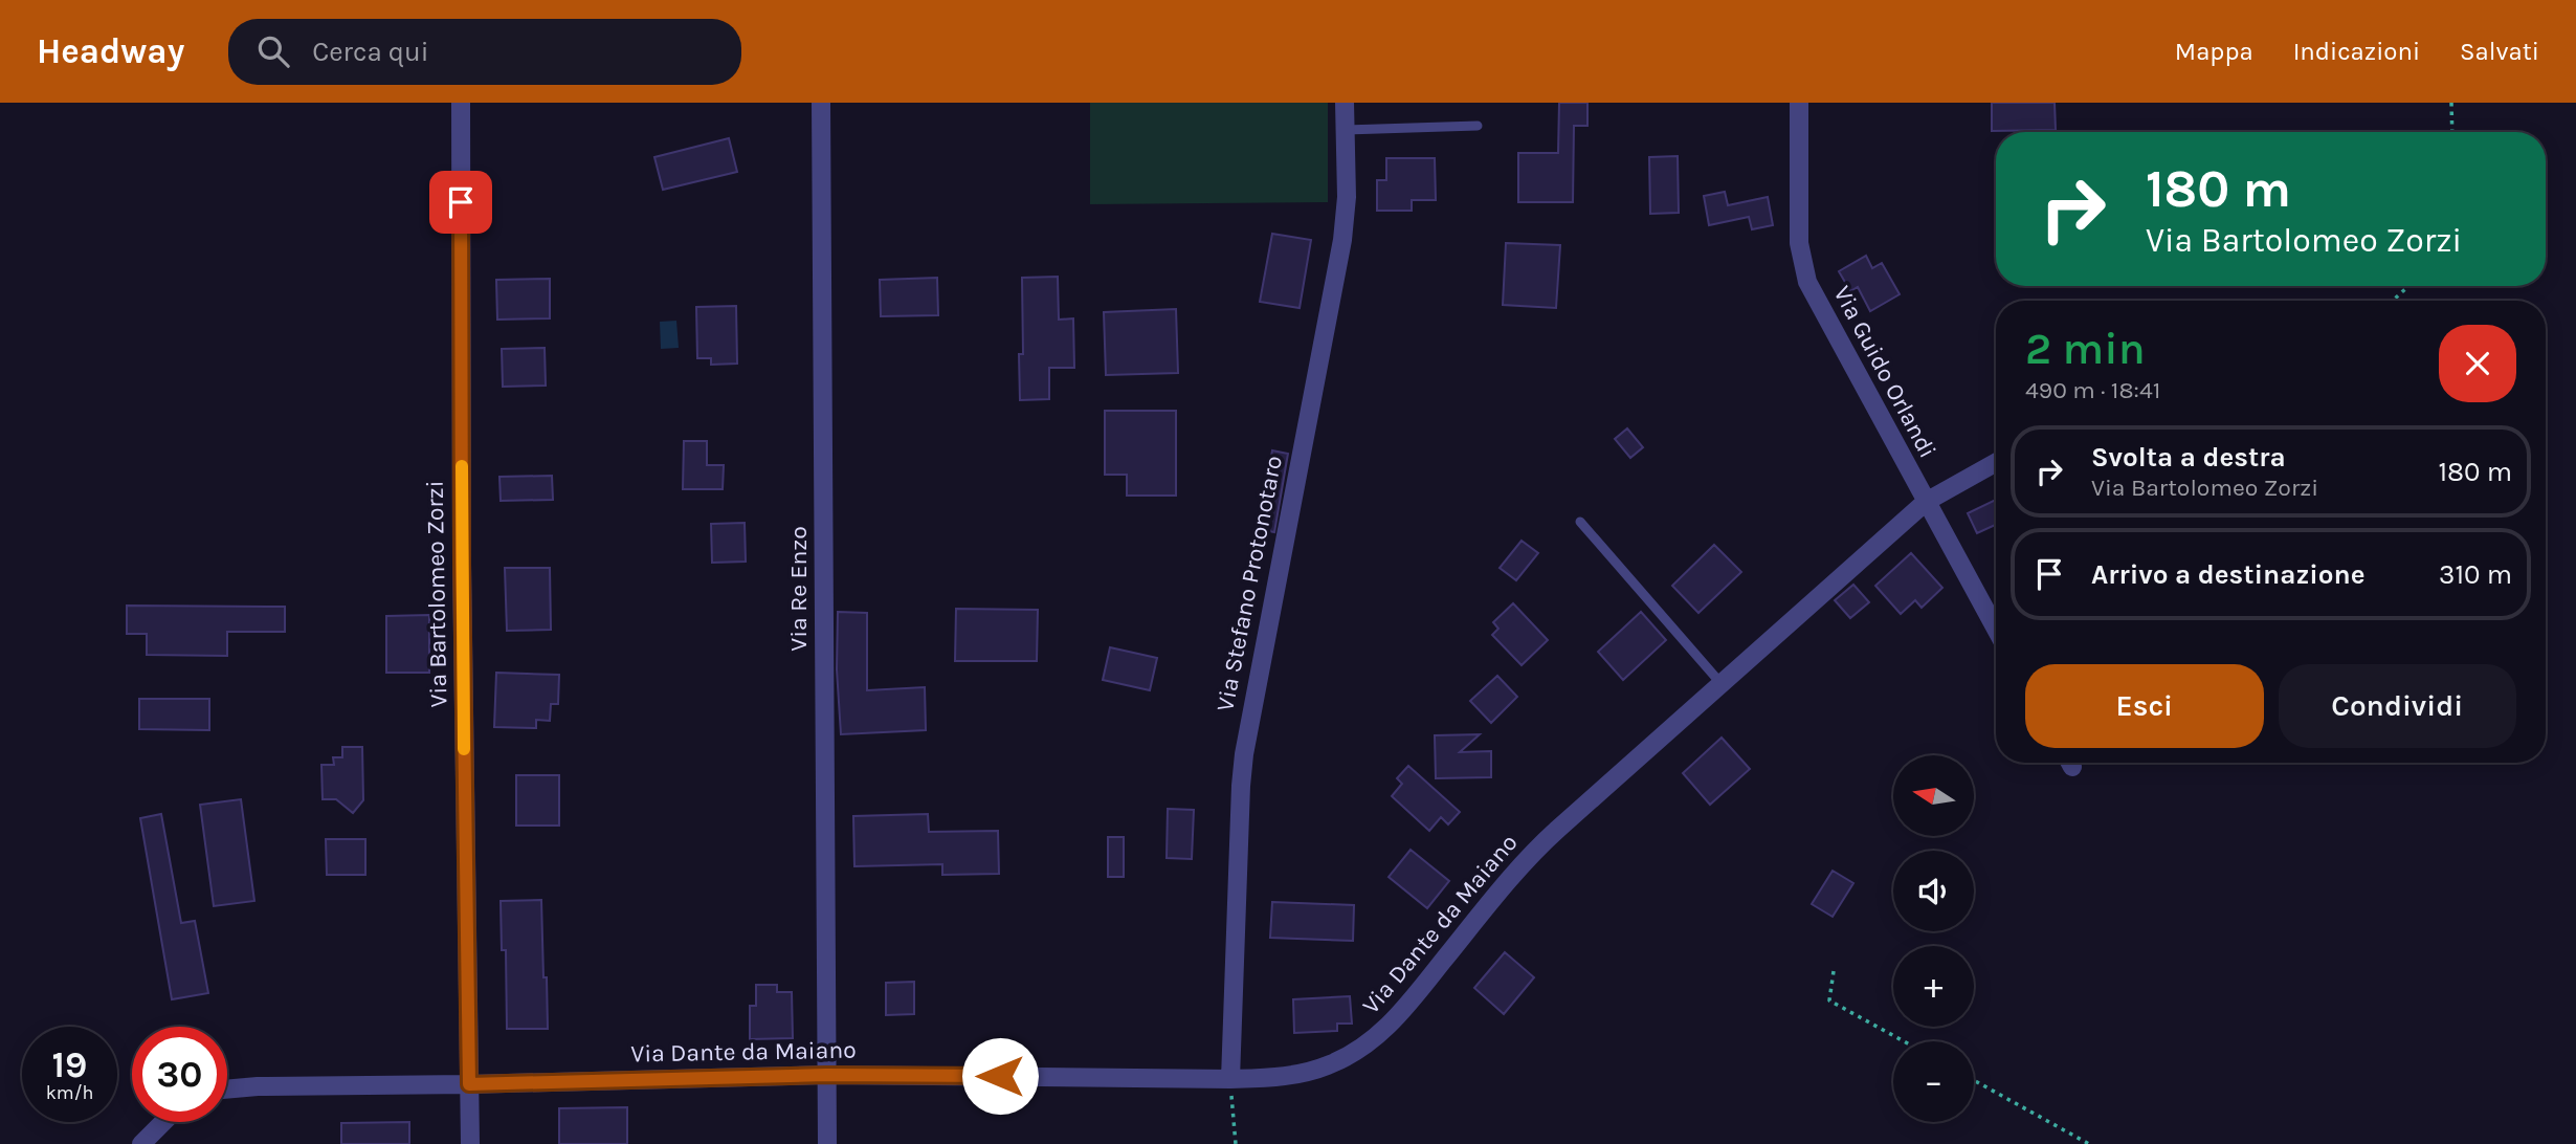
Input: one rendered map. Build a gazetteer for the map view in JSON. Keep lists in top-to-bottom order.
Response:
{
  "streets": {
    "street": [
      "Via Guido Orlandi",
      "Via Stefano Protonotaro",
      "Via Re Enzo",
      "Via Bartolomeo Zorzi",
      "Via Dante da Maiano"
    ]
  },
  "crossings": [
    ["Via Guido Orlandi", "Via Dante da Maiano"],
    ["Via Stefano Protonotaro", "Via Dante da Maiano"],
    ["Via Re Enzo", "Via Dante da Maiano"],
    ["Via Bartolomeo Zorzi", "Via Dante da Maiano"]
  ],
  "north": "left",
  "page": {
    "header": "Headway",
    "search": "Cerca qui",
    "nav": ["Mappa", "Indicazioni", "Salvati"],
    "turn": ["180 m", "Via Bartolomeo Zorzi"],
    "heading": ["2 min", "490 m · 18:41"],
    "list": [
      {
        "name": "Svolta a destra",
        "note": "Via Bartolomeo Zorzi",
        "value": "180 m"
      },
      {
        "name": "Arrivo a destinazione",
        "value": "310 m"
      }
    ],
    "buttons": ["Esci", "Condividi"],
    "map_buttons": ["+", "−"],
    "speed": "19 km/h",
    "limit": "30"
  }
}
